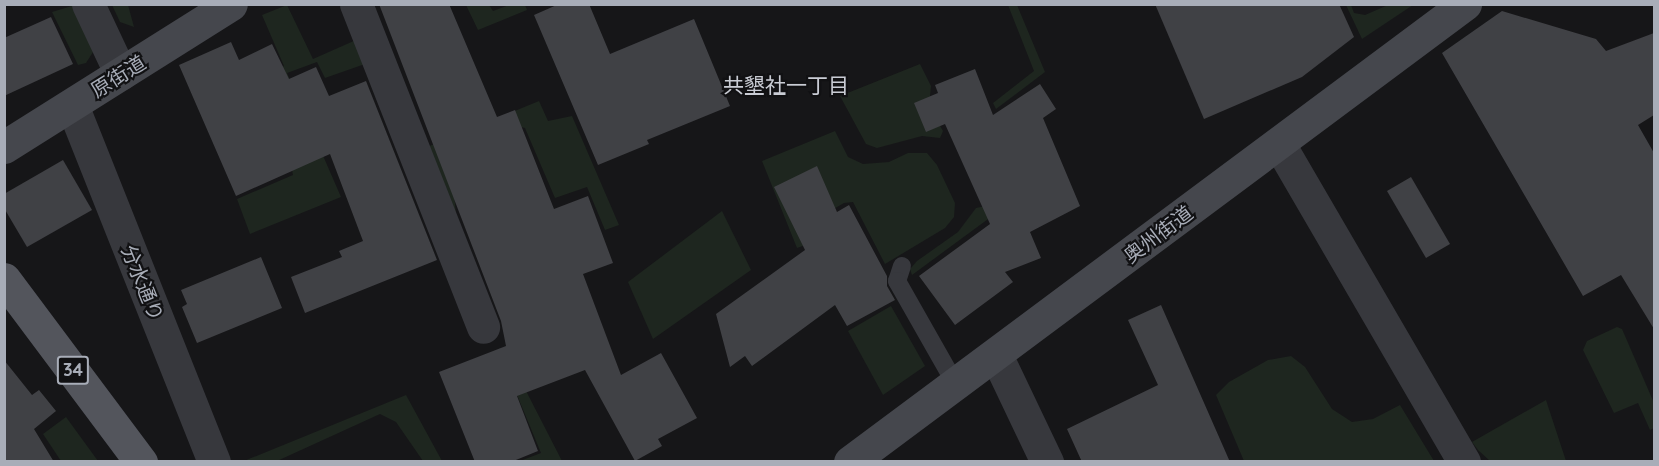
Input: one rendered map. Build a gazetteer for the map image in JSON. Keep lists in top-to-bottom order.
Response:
{
  "streets": {
    "main road": ["原街道", "奥州街道", "34"],
    "street": ["分水通り"]
  },
  "crossings": [
    ["原街道", "分水通り"]
  ],
  "districts": ["共墾社一丁目"]
}
